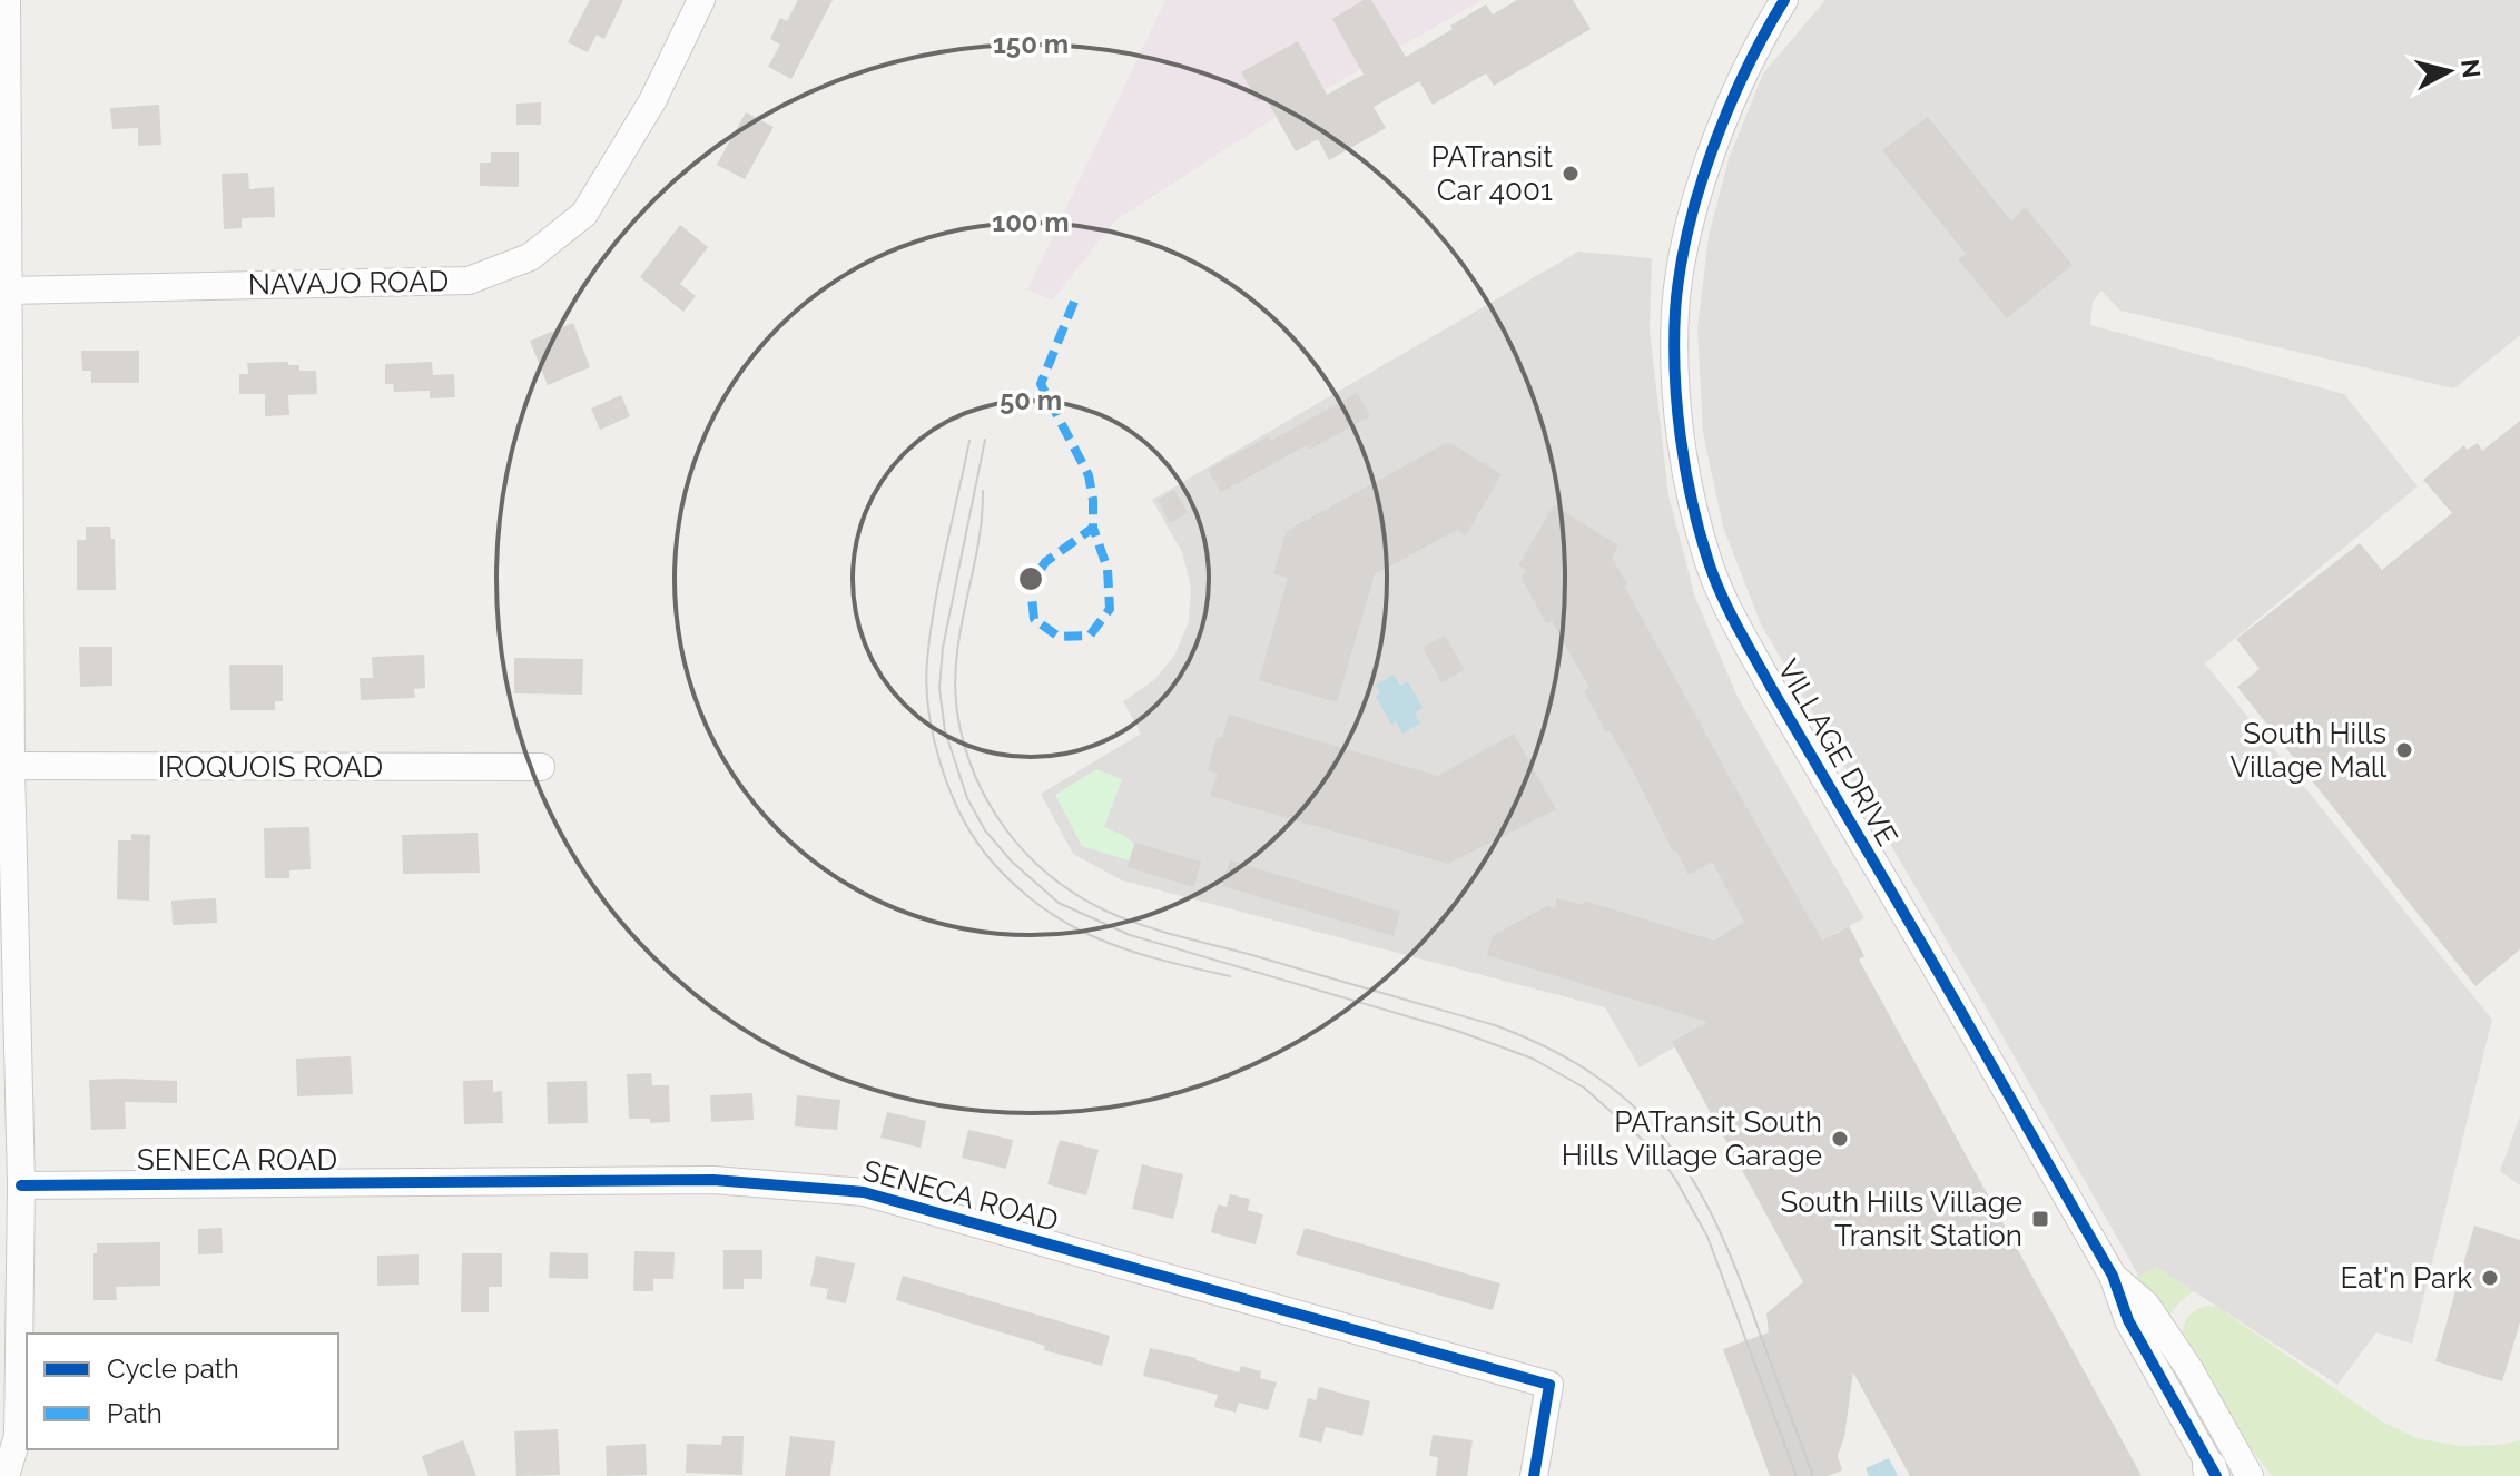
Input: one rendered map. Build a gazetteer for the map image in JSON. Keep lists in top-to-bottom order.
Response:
{
  "streets": {
    "street": [
      "NAVAJO ROAD",
      "VILLAGE DRIVE",
      "IROQUOIS ROAD",
      "SENECA ROAD"
    ]
  },
  "places": {
    "other": [
      "PATransit Car 4001",
      "South Hills Village Mall",
      "PATransit South Hills Village Garage",
      "Eat'n Park"
    ],
    "transit": ["South Hills Village Transit Station"]
  },
  "legend": ["Cycle path", "Path"],
  "north": "right",
  "rings": ["150 m", "100 m", "50 m"]
}
